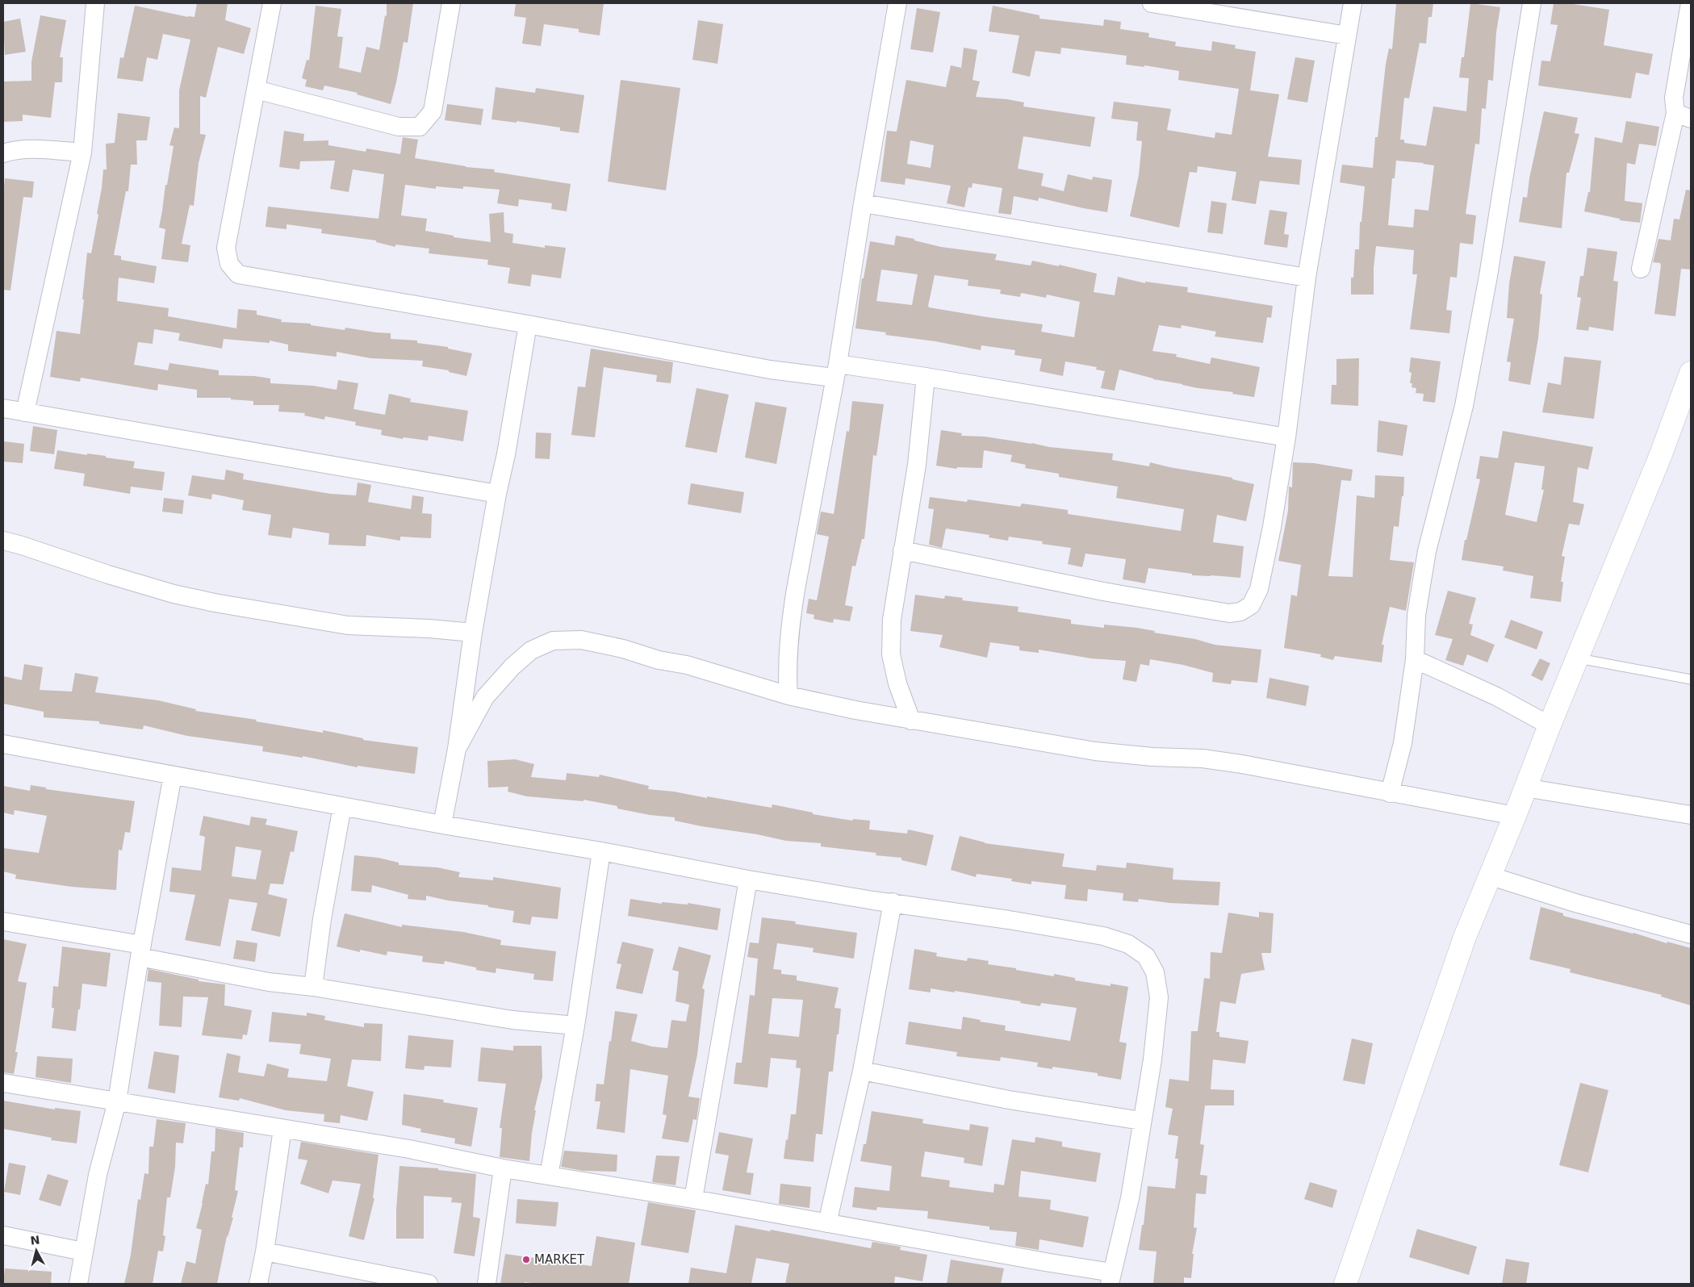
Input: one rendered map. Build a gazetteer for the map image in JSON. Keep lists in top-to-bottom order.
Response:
{
  "places": ["MARKET"],
  "north": "top"
}
